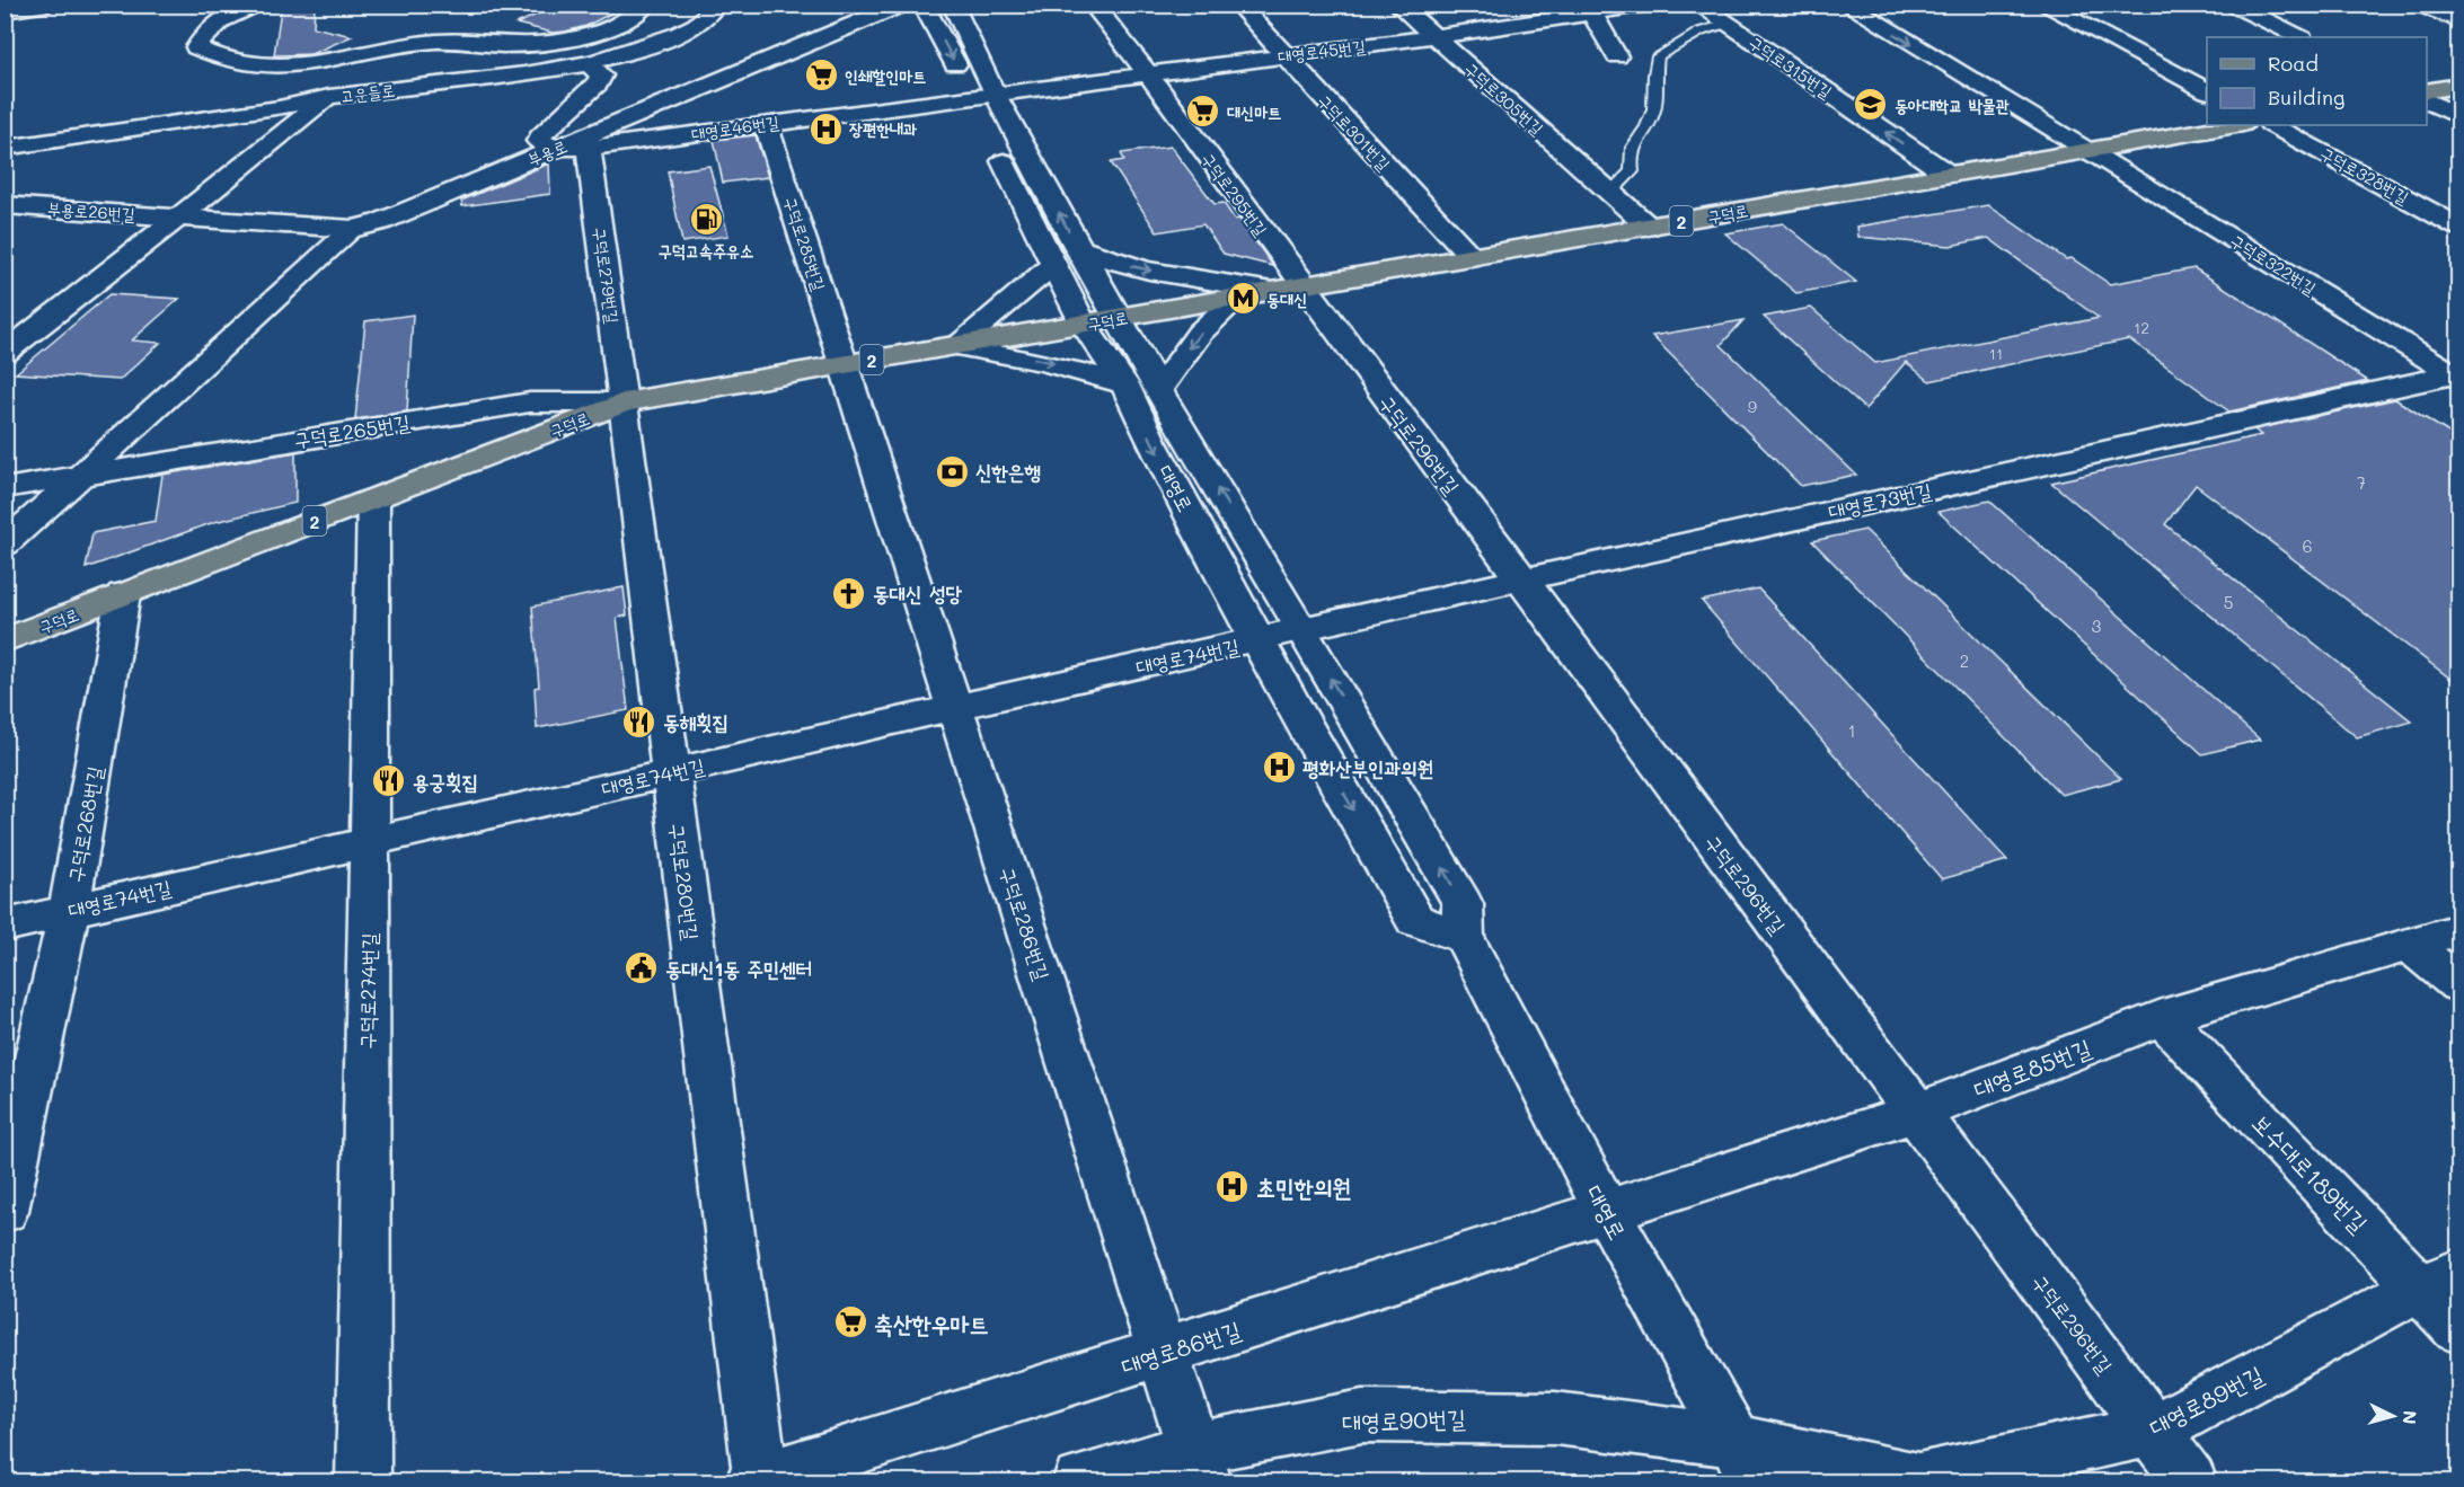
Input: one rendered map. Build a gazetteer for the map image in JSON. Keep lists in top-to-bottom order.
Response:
{
  "streets": {
    "main road": ["구덕로", "2"],
    "street": [
      "대영로45번길",
      "구덕로315번길",
      "고운들로",
      "구덕로305번길",
      "대영로46번길",
      "구덕로301번길",
      "부용로",
      "구덕로328번길",
      "구덕로295번길",
      "부용로26번길",
      "구덕로285번길",
      "구덕로322번길",
      "구덕로279번길",
      "구덕로265번길",
      "구덕로296번길",
      "대영로",
      "대영로73번길",
      "대영로74번길",
      "구덕로268번길",
      "구덕로280번길",
      "구덕로286번길",
      "구덕로274번길",
      "대영로85번길",
      "보수대로189번길",
      "대영로86번길",
      "대영로89번길",
      "대영로90번길"
    ]
  },
  "crossings": [
    ["대영로45번길", "구덕로305번길"],
    ["대영로45번길", "대영로46번길"],
    ["대영로45번길", "구덕로301번길"],
    ["대영로45번길", "구덕로295번길"],
    ["대영로45번길", "대영로"],
    ["구덕로315번길", "구덕로"],
    ["구덕로305번길", "구덕로"],
    ["대영로46번길", "부용로"],
    ["대영로46번길", "구덕로285번길"],
    ["대영로46번길", "구덕로279번길"],
    ["대영로46번길", "대영로"],
    ["구덕로301번길", "구덕로"],
    ["부용로", "부용로26번길"],
    ["구덕로295번길", "구덕로"],
    ["구덕로295번길", "구덕로296번길"],
    ["구덕로", "구덕로285번길"],
    ["구덕로", "구덕로322번길"],
    ["구덕로", "구덕로279번길"],
    ["구덕로", "구덕로265번길"],
    ["구덕로", "구덕로296번길"],
    ["구덕로", "대영로"],
    ["구덕로", "구덕로268번길"],
    ["구덕로", "구덕로280번길"],
    ["구덕로", "구덕로286번길"],
    ["구덕로", "구덕로274번길"],
    ["구덕로285번길", "구덕로286번길"],
    ["구덕로322번길", "대영로73번길"],
    ["구덕로279번길", "구덕로265번길"],
    ["구덕로279번길", "구덕로280번길"],
    ["구덕로265번길", "구덕로280번길"],
    ["구덕로296번길", "대영로73번길"],
    ["구덕로296번길", "대영로85번길"],
    ["구덕로296번길", "대영로89번길"],
    ["대영로", "대영로73번길"],
    ["대영로", "대영로74번길"],
    ["대영로", "대영로85번길"],
    ["대영로", "대영로86번길"],
    ["대영로", "대영로89번길"],
    ["대영로", "대영로90번길"],
    ["대영로73번길", "대영로74번길"],
    ["대영로74번길", "구덕로268번길"],
    ["대영로74번길", "구덕로280번길"],
    ["대영로74번길", "구덕로286번길"],
    ["대영로74번길", "구덕로274번길"],
    ["구덕로280번길", "대영로86번길"],
    ["구덕로286번길", "대영로86번길"],
    ["구덕로286번길", "대영로90번길"],
    ["대영로85번길", "보수대로189번길"],
    ["대영로85번길", "대영로86번길"],
    ["보수대로189번길", "대영로89번길"],
    ["대영로89번길", "대영로90번길"]
  ],
  "one_way": ["구덕로315번길"],
  "places": {
    "supermarket": ["인쇄할인마트", "대신마트", "축산한우마트"],
    "school or university": ["동아대학교 박물관"],
    "hospital": ["장편한내과", "평화산부인과의원", "초민한의원"],
    "fuel station": ["구덕고속주유소"],
    "metro station": ["동대신"],
    "bank": ["신한은행"],
    "church": ["동대신 성당"],
    "restaurant": ["동해횟집", "용궁횟집"],
    "public building": ["동대신1동 주민센터"]
  },
  "house_numbers": [
    "12",
    "11",
    "9",
    "7",
    "6",
    "5",
    "3",
    "2",
    "1"
  ],
  "legend": ["Road", "Building"],
  "north": "right"
}
